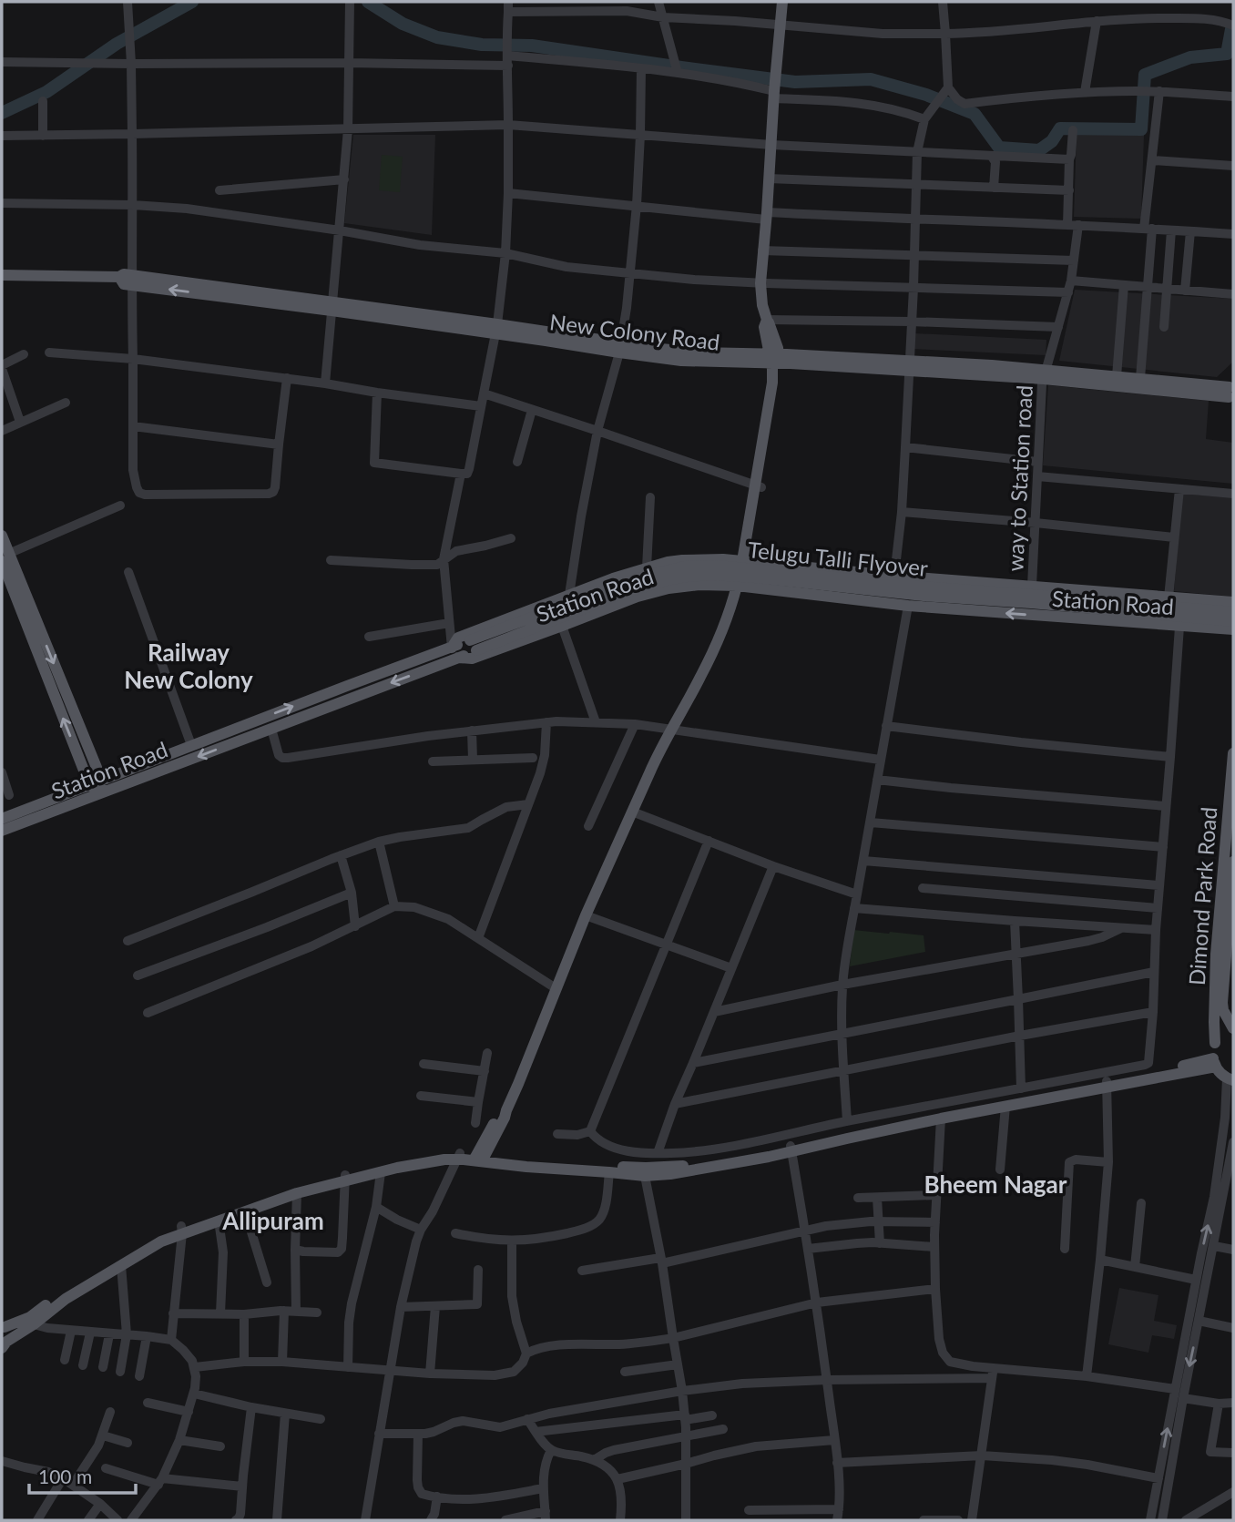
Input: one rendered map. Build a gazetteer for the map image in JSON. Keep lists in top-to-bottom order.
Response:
{
  "streets": {
    "main road": [
      "New Colony Road",
      "Telugu Talli Flyover",
      "Station Road",
      "Dimond Park Road"
    ],
    "street": ["way to Station road"]
  },
  "crossings": [
    ["New Colony Road", "way to Station road"],
    ["Telugu Talli Flyover", "Station Road"]
  ],
  "districts": ["Railway New Colony", "Bheem Nagar", "Allipuram"],
  "scale_bar": "100 m"
}
